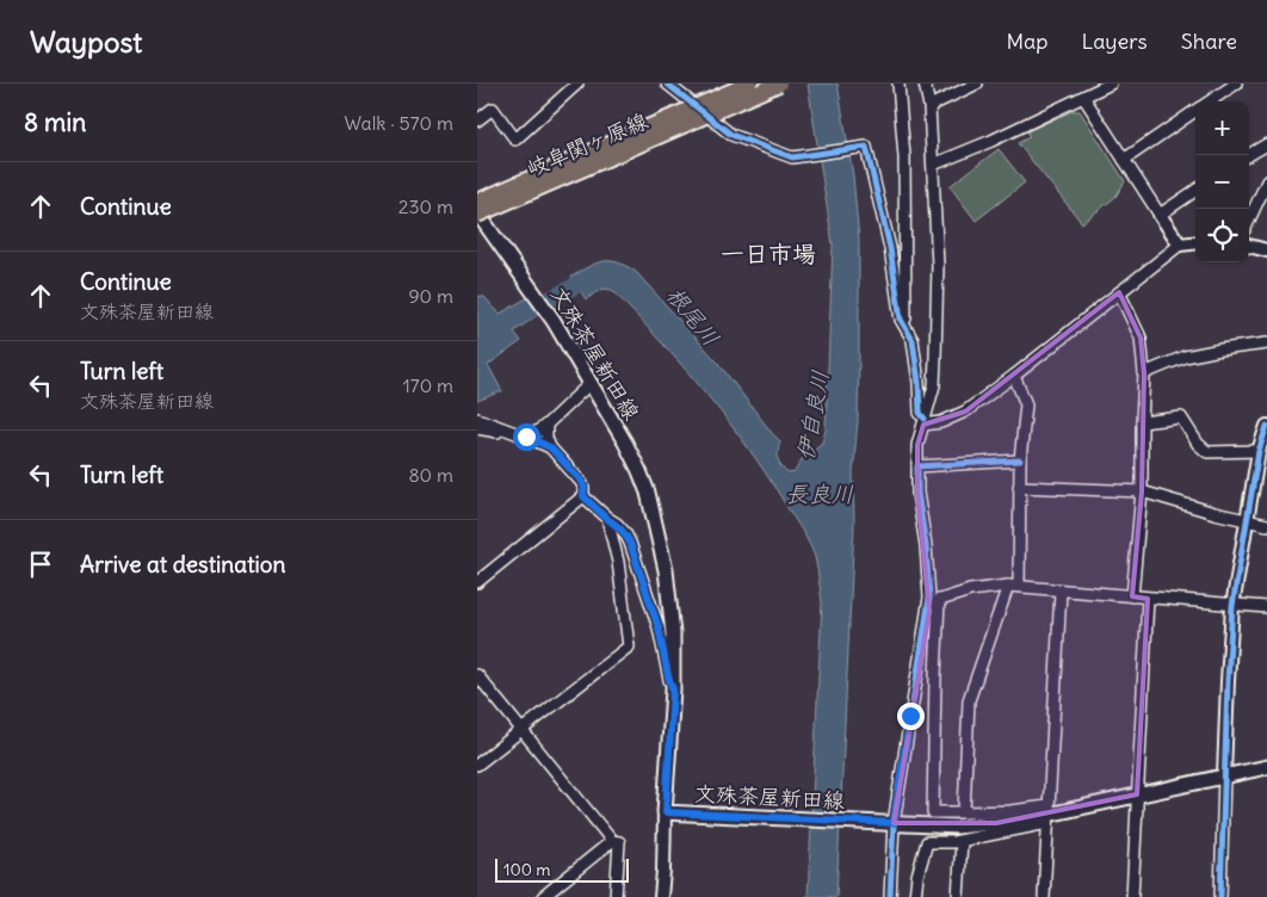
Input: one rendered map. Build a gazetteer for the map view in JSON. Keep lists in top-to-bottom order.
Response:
{
  "streets": {
    "main road": ["岐阜関ヶ原線", "文殊茶屋新田線"]
  },
  "crossings": [
    ["岐阜関ヶ原線", "文殊茶屋新田線"]
  ],
  "districts": ["一日市場"],
  "water": ["根尾川", "伊自良川", "長良川"],
  "scale_bar": "100 m",
  "page": {
    "header": "Waypost",
    "nav": ["Map", "Layers", "Share"],
    "heading": ["8 min", "Walk · 570 m"],
    "map_buttons": ["+", "−"],
    "list": [
      ["Continue", "230 m"],
      ["Continue", "文殊茶屋新田線", "90 m"],
      ["Turn left", "文殊茶屋新田線", "170 m"],
      ["Turn left", "80 m"],
      "Arrive at destination"
    ],
    "scale": "100 m"
  }
}
